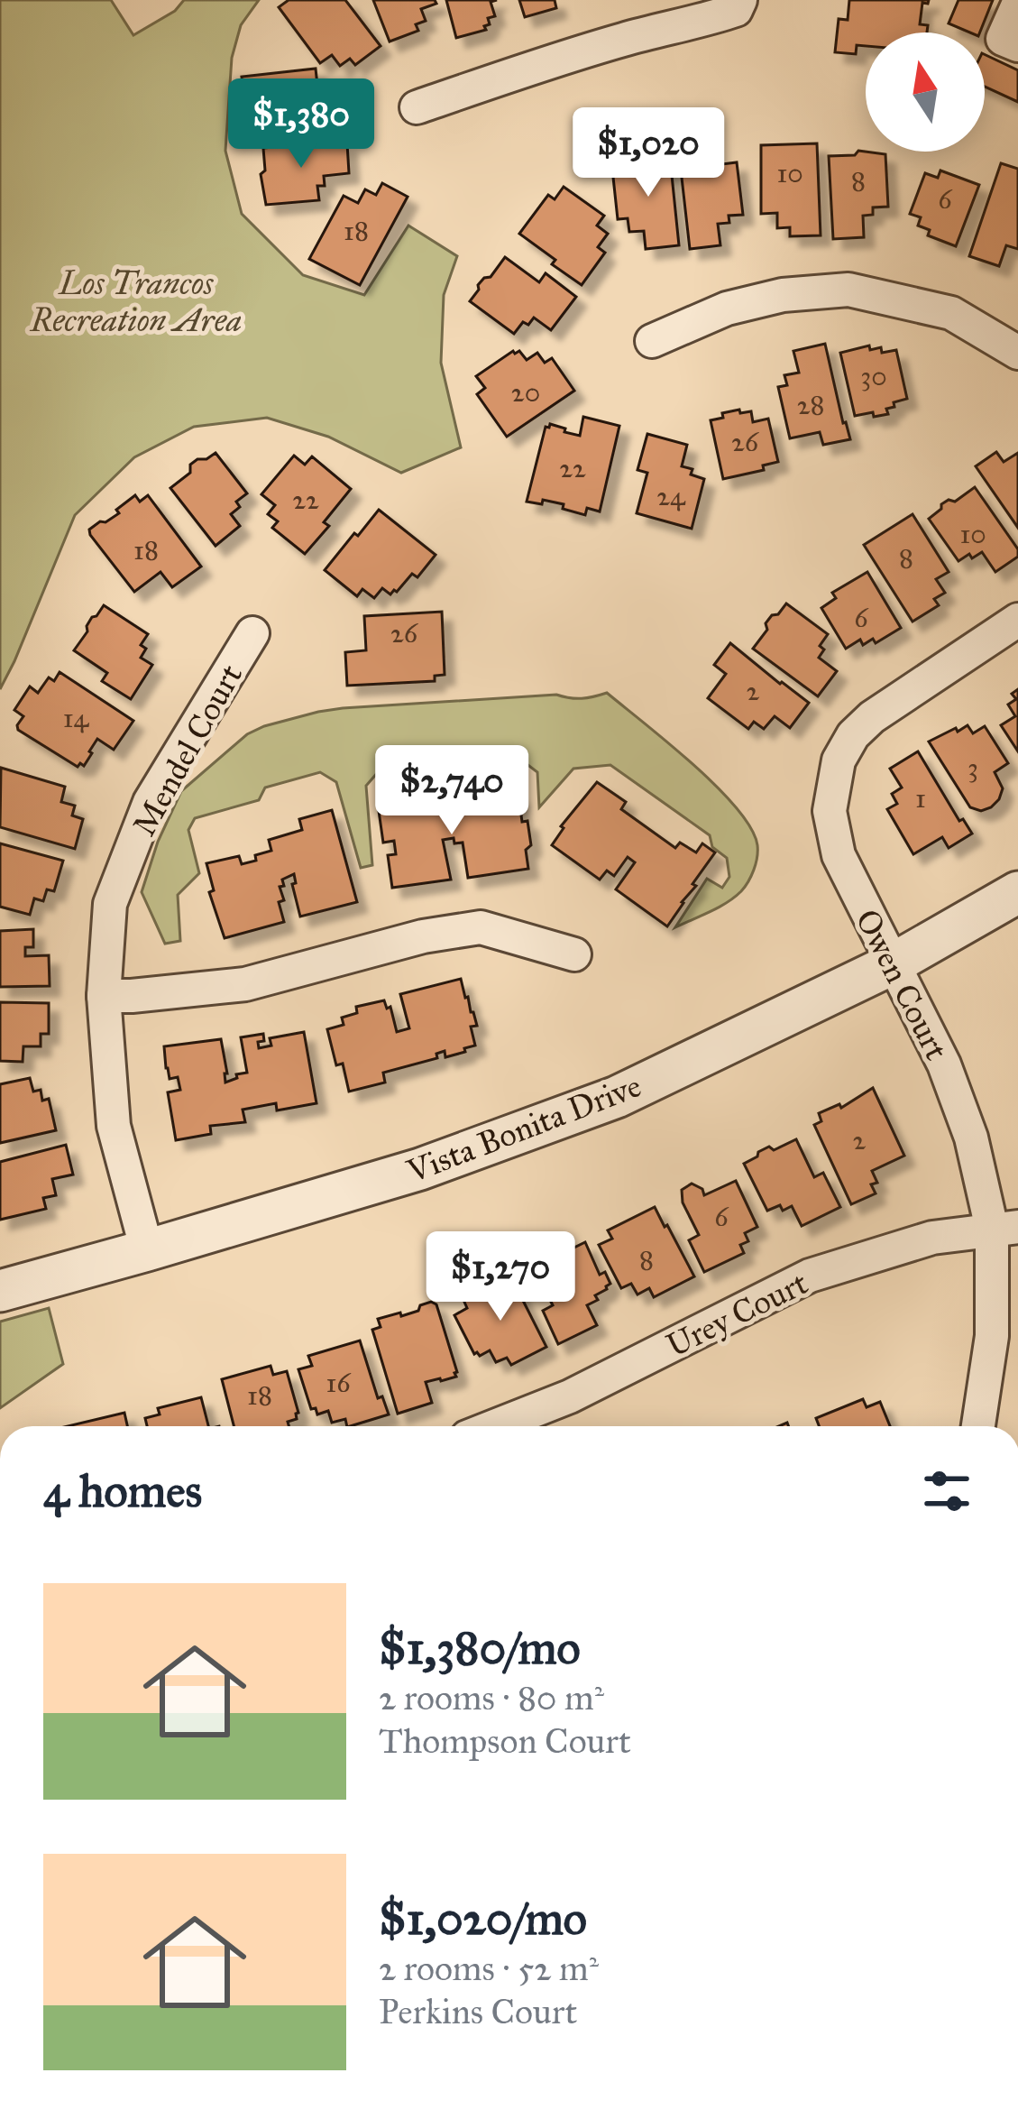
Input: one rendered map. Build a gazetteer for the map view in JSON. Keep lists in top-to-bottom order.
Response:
{
  "streets": {
    "street": [
      "Mendel Court",
      "Owen Court",
      "Vista Bonita Drive",
      "Urey Court"
    ]
  },
  "crossings": [
    ["Mendel Court", "Vista Bonita Drive"],
    ["Owen Court", "Vista Bonita Drive"],
    ["Owen Court", "Urey Court"]
  ],
  "parks": ["Los Trancos Recreation Area"],
  "house_numbers": [
    "10",
    "8",
    "6",
    "18",
    "30",
    "20",
    "28",
    "26",
    "22",
    "24",
    "22",
    "10",
    "18",
    "8",
    "6",
    "26",
    "2",
    "14",
    "3",
    "1",
    "2",
    "6",
    "8",
    "16",
    "18"
  ],
  "north": "top",
  "page": {
    "price": [
      "$1,380",
      "$1,020",
      "$2,740",
      "$1,270"
    ],
    "heading": "4 homes",
    "list": [
      {
        "name": "$1,380/mo",
        "note": "2 rooms · 80 m² · Thompson Court"
      },
      {
        "name": "$1,020/mo",
        "note": "2 rooms · 52 m² · Perkins Court"
      }
    ]
  }
}
